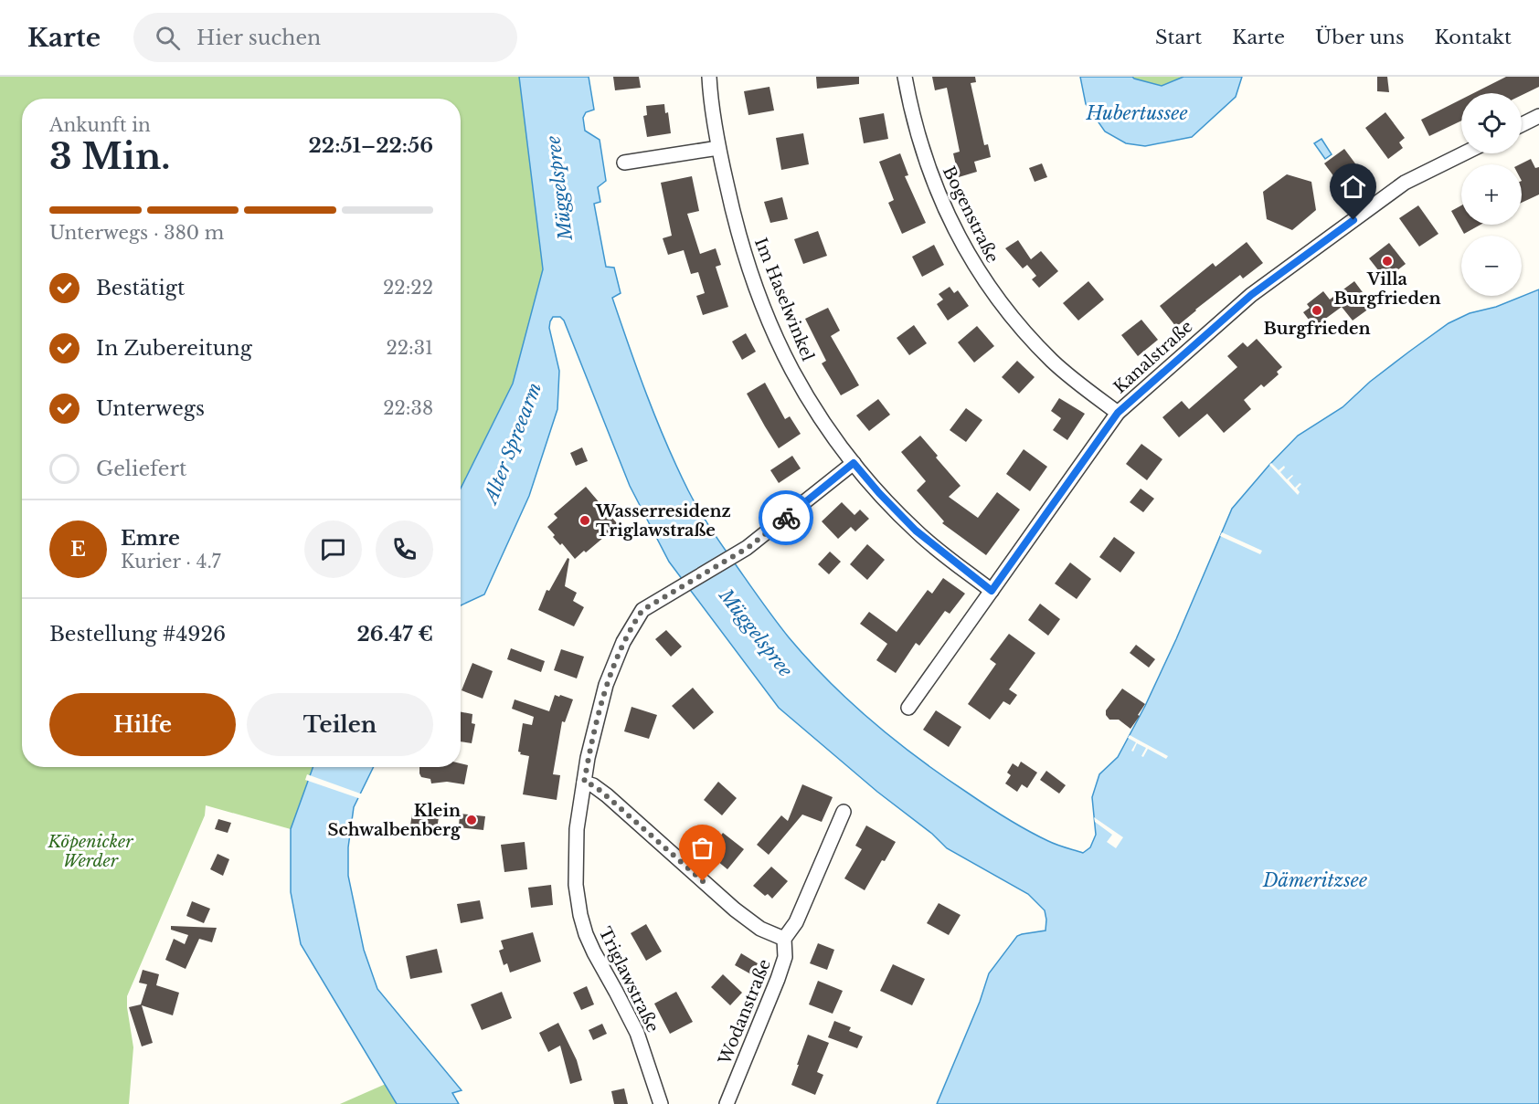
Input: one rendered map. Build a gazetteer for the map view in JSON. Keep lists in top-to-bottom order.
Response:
{
  "streets": {
    "street": [
      "Bogenstraße",
      "Im Haselwinkel",
      "Kanalstraße",
      "Triglawstraße",
      "Wodanstraße"
    ]
  },
  "crossings": [
    ["Bogenstraße", "Kanalstraße"],
    ["Im Haselwinkel", "Kanalstraße"],
    ["Im Haselwinkel", "Triglawstraße"]
  ],
  "water": [
    "Hubertussee",
    "Müggelspree",
    "Alter Spreearm",
    "Dämeritzsee"
  ],
  "parks": ["Köpenicker Werder"],
  "places": [
    "Villa Burgfrieden",
    "Burgfrieden",
    "Wasserresidenz Triglawstraße",
    "Klein Schwalbenberg"
  ],
  "page": {
    "header": "Karte",
    "search": "Hier suchen",
    "nav": [
      "Start",
      "Karte",
      "Über uns",
      "Kontakt"
    ],
    "map_buttons": ["+", "−"],
    "heading": ["3 Min.", "Ankunft in", "22:51–22:56"],
    "panel": [
      "Emre",
      "Kurier · 4.7",
      "Bestellung #4926",
      "26.47 €"
    ],
    "bar": "Unterwegs · 380 m",
    "list": [
      ["Bestätigt", "22:22"],
      ["In Zubereitung", "22:31"],
      ["Unterwegs", "22:38"],
      "Geliefert"
    ],
    "round": "E",
    "buttons": ["Hilfe", "Teilen"]
  }
}
